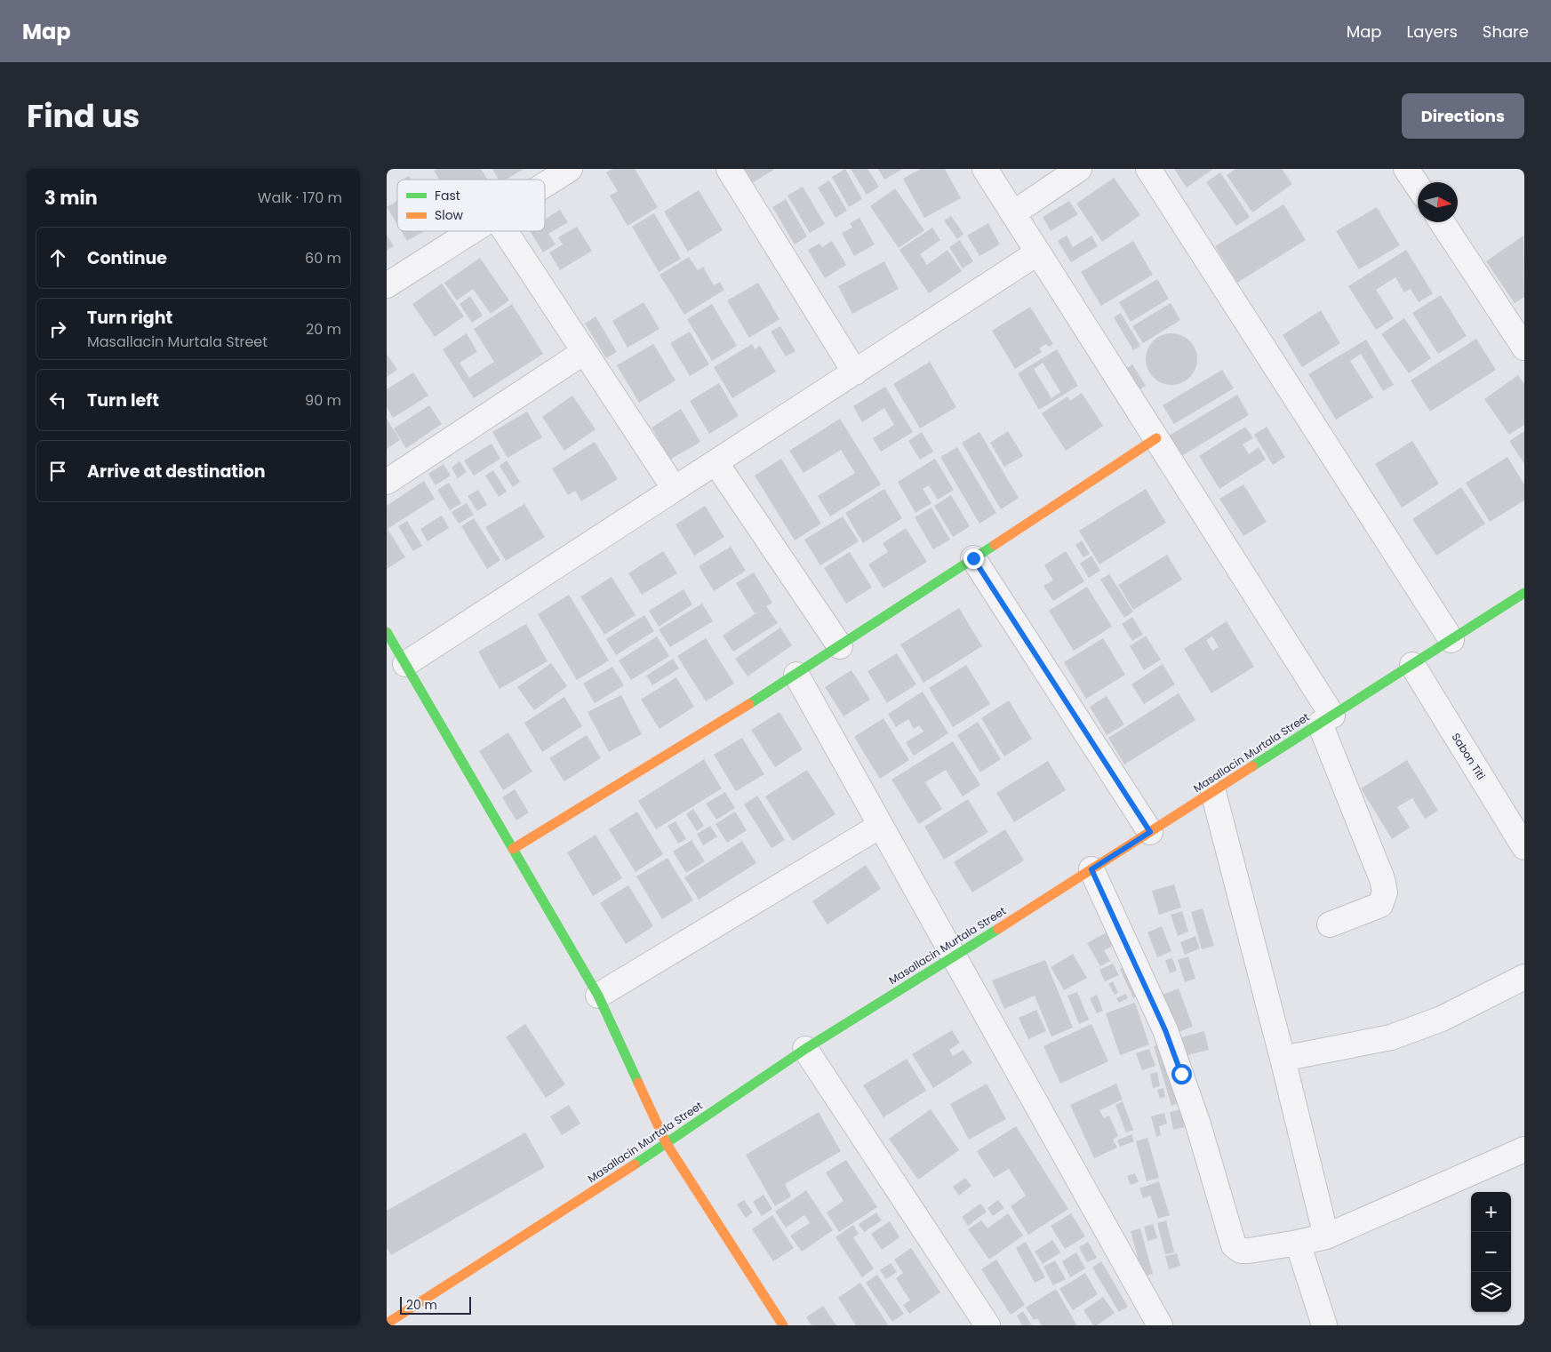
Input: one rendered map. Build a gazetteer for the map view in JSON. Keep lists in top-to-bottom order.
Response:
{
  "streets": {
    "street": ["Masallacin Murtala Street", "Sabon Titi"]
  },
  "crossings": [
    ["Masallacin Murtala Street", "Sabon Titi"]
  ],
  "legend": ["Fast", "Slow"],
  "scale_bar": "20 m",
  "north": "right",
  "page": {
    "header": "Map",
    "nav": ["Map", "Layers", "Share"],
    "title": "Find us",
    "buttons": "Directions",
    "heading": ["3 min", "Walk · 170 m"],
    "list": [
      ["Continue", "60 m"],
      ["Turn right", "Masallacin Murtala Street", "20 m"],
      ["Turn left", "90 m"],
      "Arrive at destination"
    ],
    "map_buttons": ["+", "−"],
    "scale": "20 m"
  }
}
